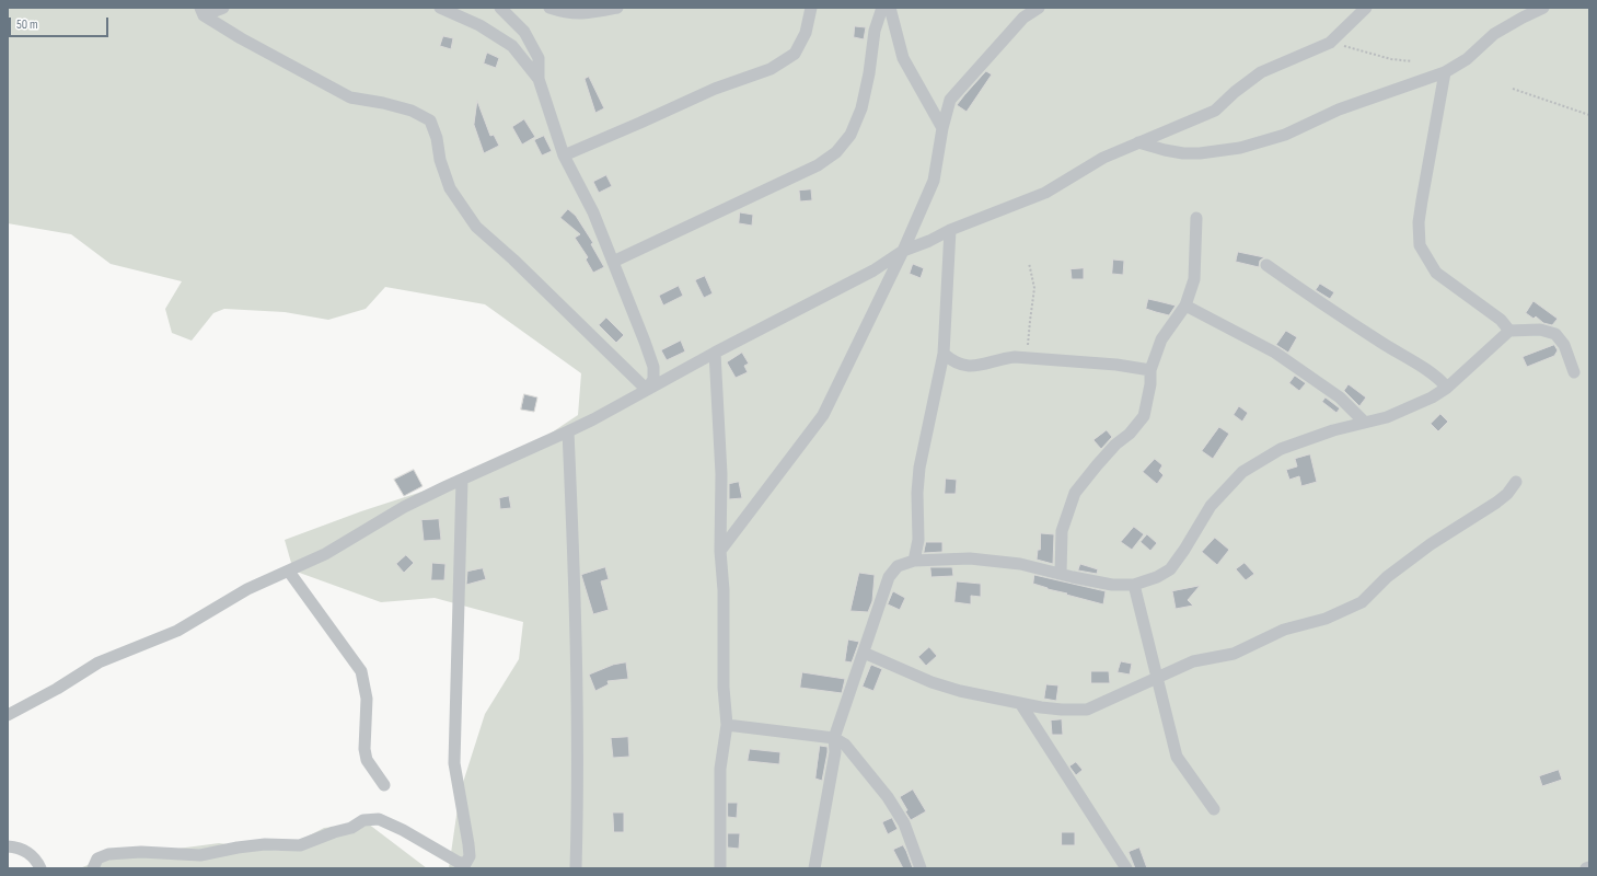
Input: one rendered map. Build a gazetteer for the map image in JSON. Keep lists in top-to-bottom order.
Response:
{
  "scale_bar": "50 m"
}
